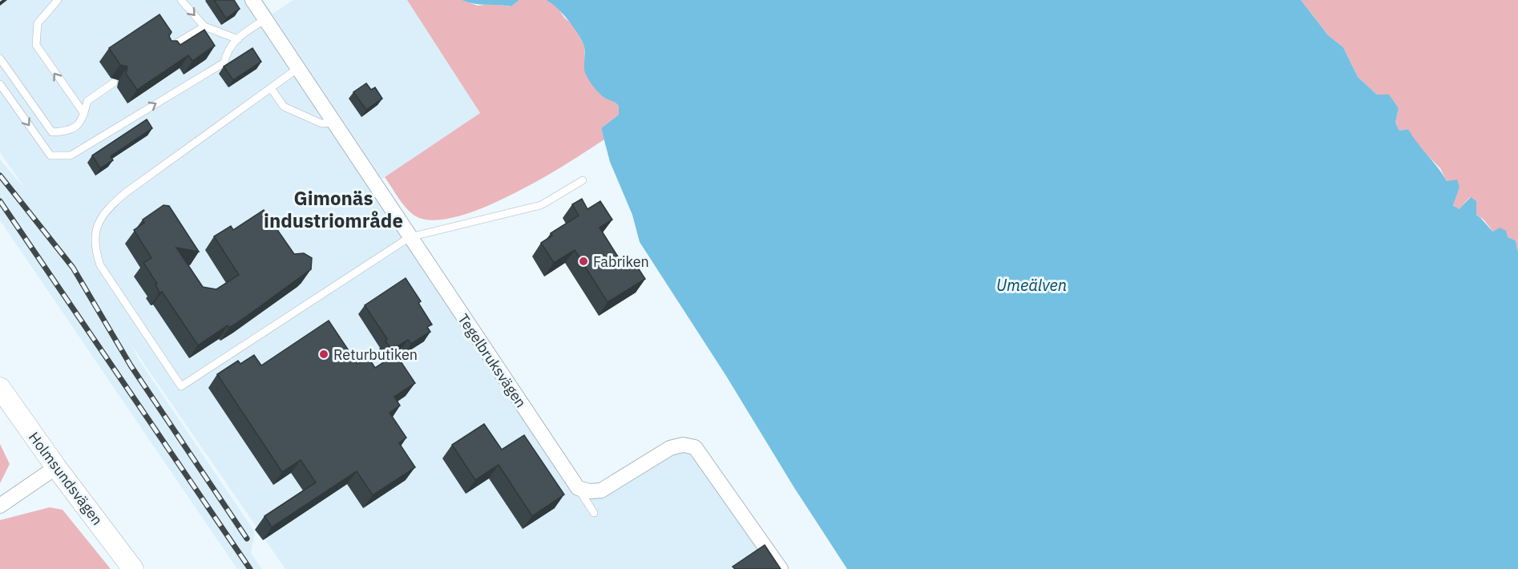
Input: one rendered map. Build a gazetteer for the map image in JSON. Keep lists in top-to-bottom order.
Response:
{
  "streets": {
    "main road": ["Holmsundsvägen"],
    "street": ["Tegelbruksvägen"]
  },
  "districts": ["Gimonäs industriområde"],
  "water": ["Umeälven"],
  "places": ["Fabriken", "Returbutiken"]
}
